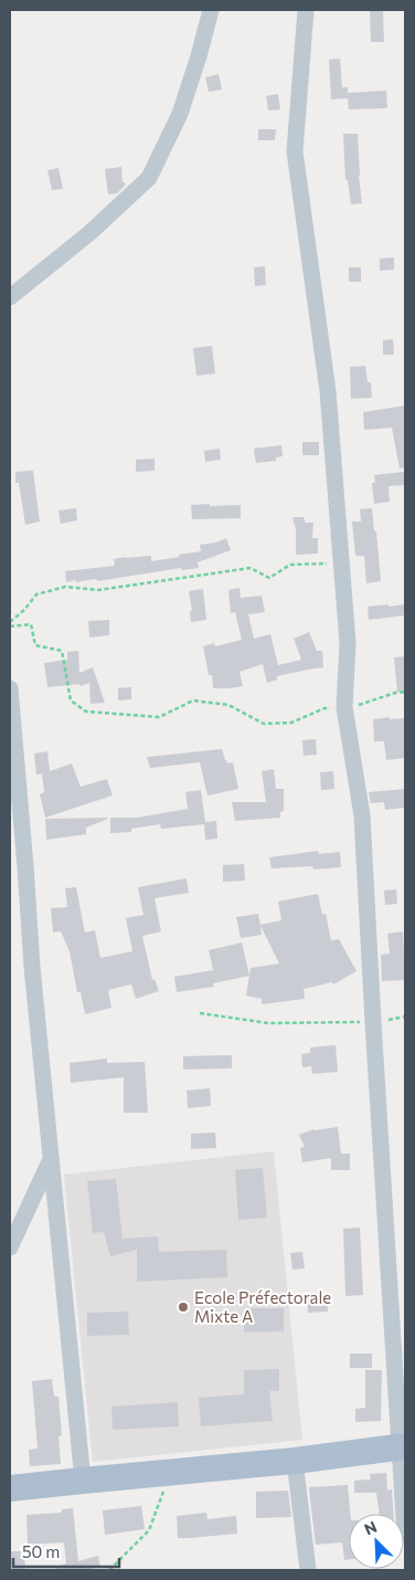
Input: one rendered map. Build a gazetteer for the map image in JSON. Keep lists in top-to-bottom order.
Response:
{
  "places": ["Ecole Préfectorale Mixte A"],
  "scale_bar": "50 m",
  "north": "top left"
}
